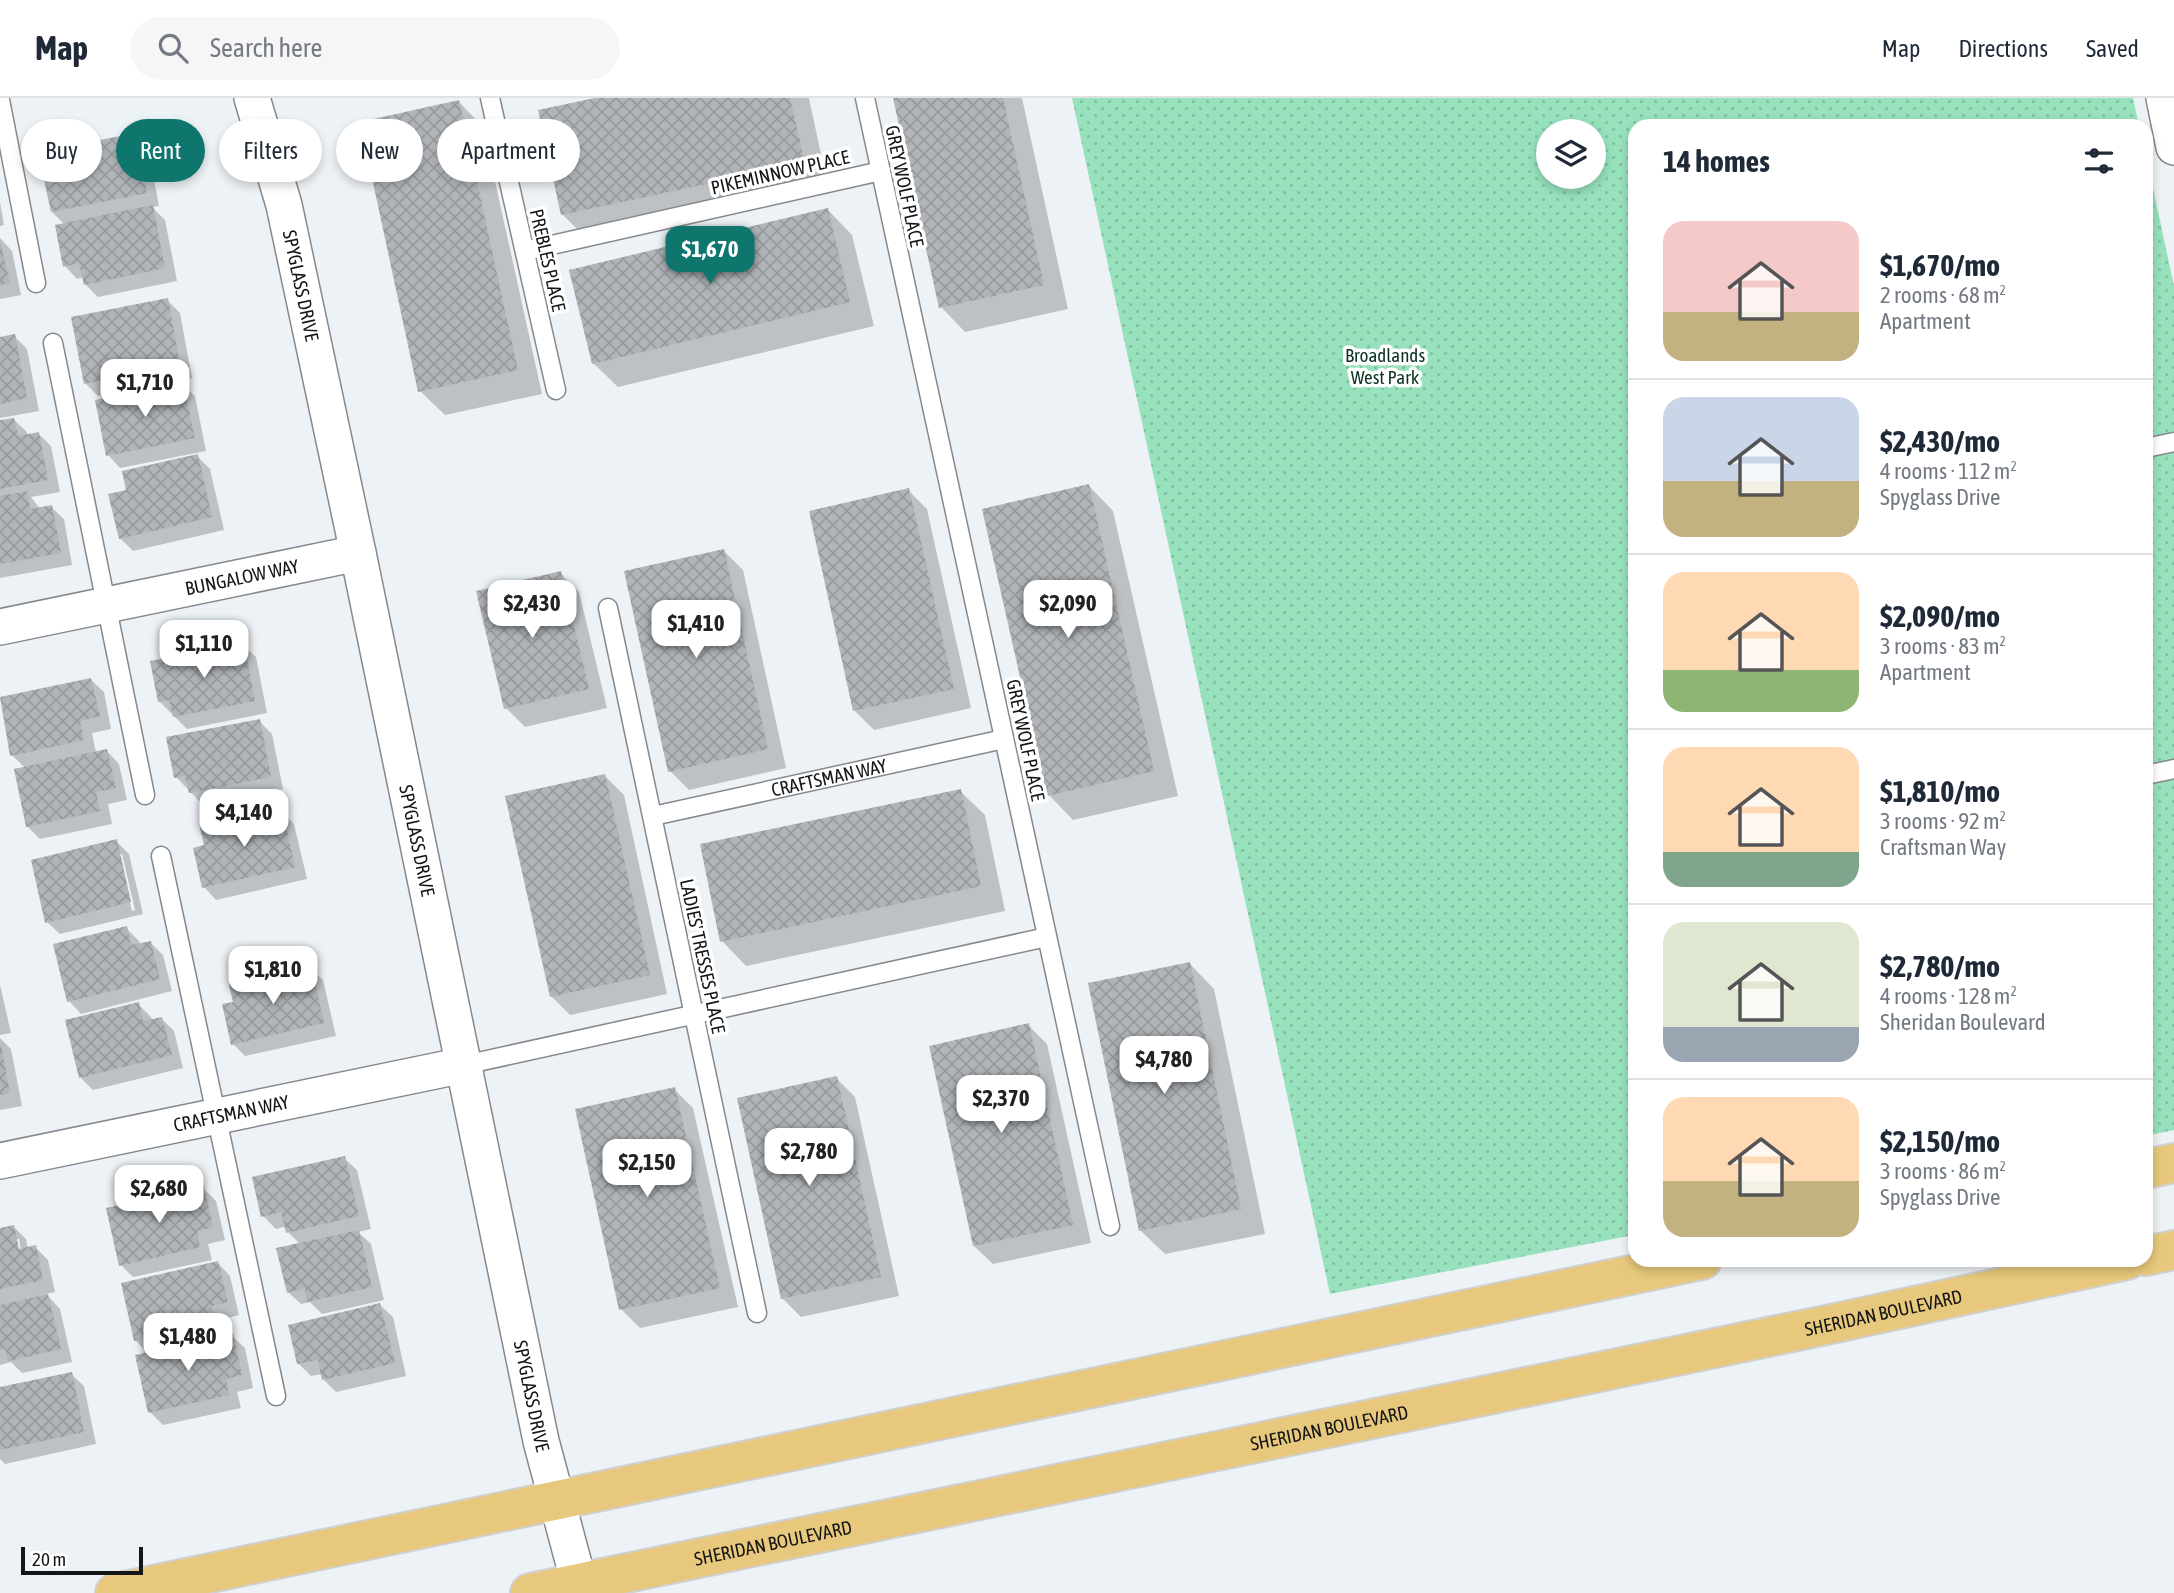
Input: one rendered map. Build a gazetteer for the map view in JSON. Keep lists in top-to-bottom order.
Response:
{
  "streets": {
    "main road": ["SHERIDAN BOULEVARD"],
    "street": ["SPYGLASS DRIVE", "BUNGALOW WAY", "CRAFTSMAN WAY"],
    "lane": [
      "PIKEMINNOW PLACE",
      "GREY WOLF PLACE",
      "PREBLES PLACE",
      "LADIES' TRESSES PLACE"
    ]
  },
  "crossings": [
    ["PIKEMINNOW PLACE", "GREY WOLF PLACE"],
    ["PIKEMINNOW PLACE", "PREBLES PLACE"],
    ["GREY WOLF PLACE", "CRAFTSMAN WAY"],
    ["SPYGLASS DRIVE", "BUNGALOW WAY"],
    ["SPYGLASS DRIVE", "CRAFTSMAN WAY"],
    ["SPYGLASS DRIVE", "SHERIDAN BOULEVARD"],
    ["CRAFTSMAN WAY", "LADIES' TRESSES PLACE"]
  ],
  "parks": ["Broadlands West Park"],
  "scale_bar": "20 m",
  "page": {
    "header": "Map",
    "search": "Search here",
    "nav": ["Map", "Directions", "Saved"],
    "chip": [
      "Buy",
      "Rent",
      "Filters",
      "New",
      "Apartment"
    ],
    "heading": "14 homes",
    "list": [
      {
        "name": "$1,670/mo",
        "note": "2 rooms · 68 m² · Apartment"
      },
      {
        "name": "$2,430/mo",
        "note": "4 rooms · 112 m² · Spyglass Drive"
      },
      {
        "name": "$2,090/mo",
        "note": "3 rooms · 83 m² · Apartment"
      },
      {
        "name": "$1,810/mo",
        "note": "3 rooms · 92 m² · Craftsman Way"
      },
      {
        "name": "$2,780/mo",
        "note": "4 rooms · 128 m² · Sheridan Boulevard"
      },
      {
        "name": "$2,150/mo",
        "note": "3 rooms · 86 m² · Spyglass Drive"
      }
    ],
    "price": [
      "$1,670",
      "$1,710",
      "$2,430",
      "$2,090",
      "$1,410",
      "$1,110",
      "$4,140",
      "$1,810",
      "$4,780",
      "$2,370",
      "$2,780",
      "$2,150",
      "$2,680",
      "$1,480"
    ],
    "scale": "20 m"
  }
}
